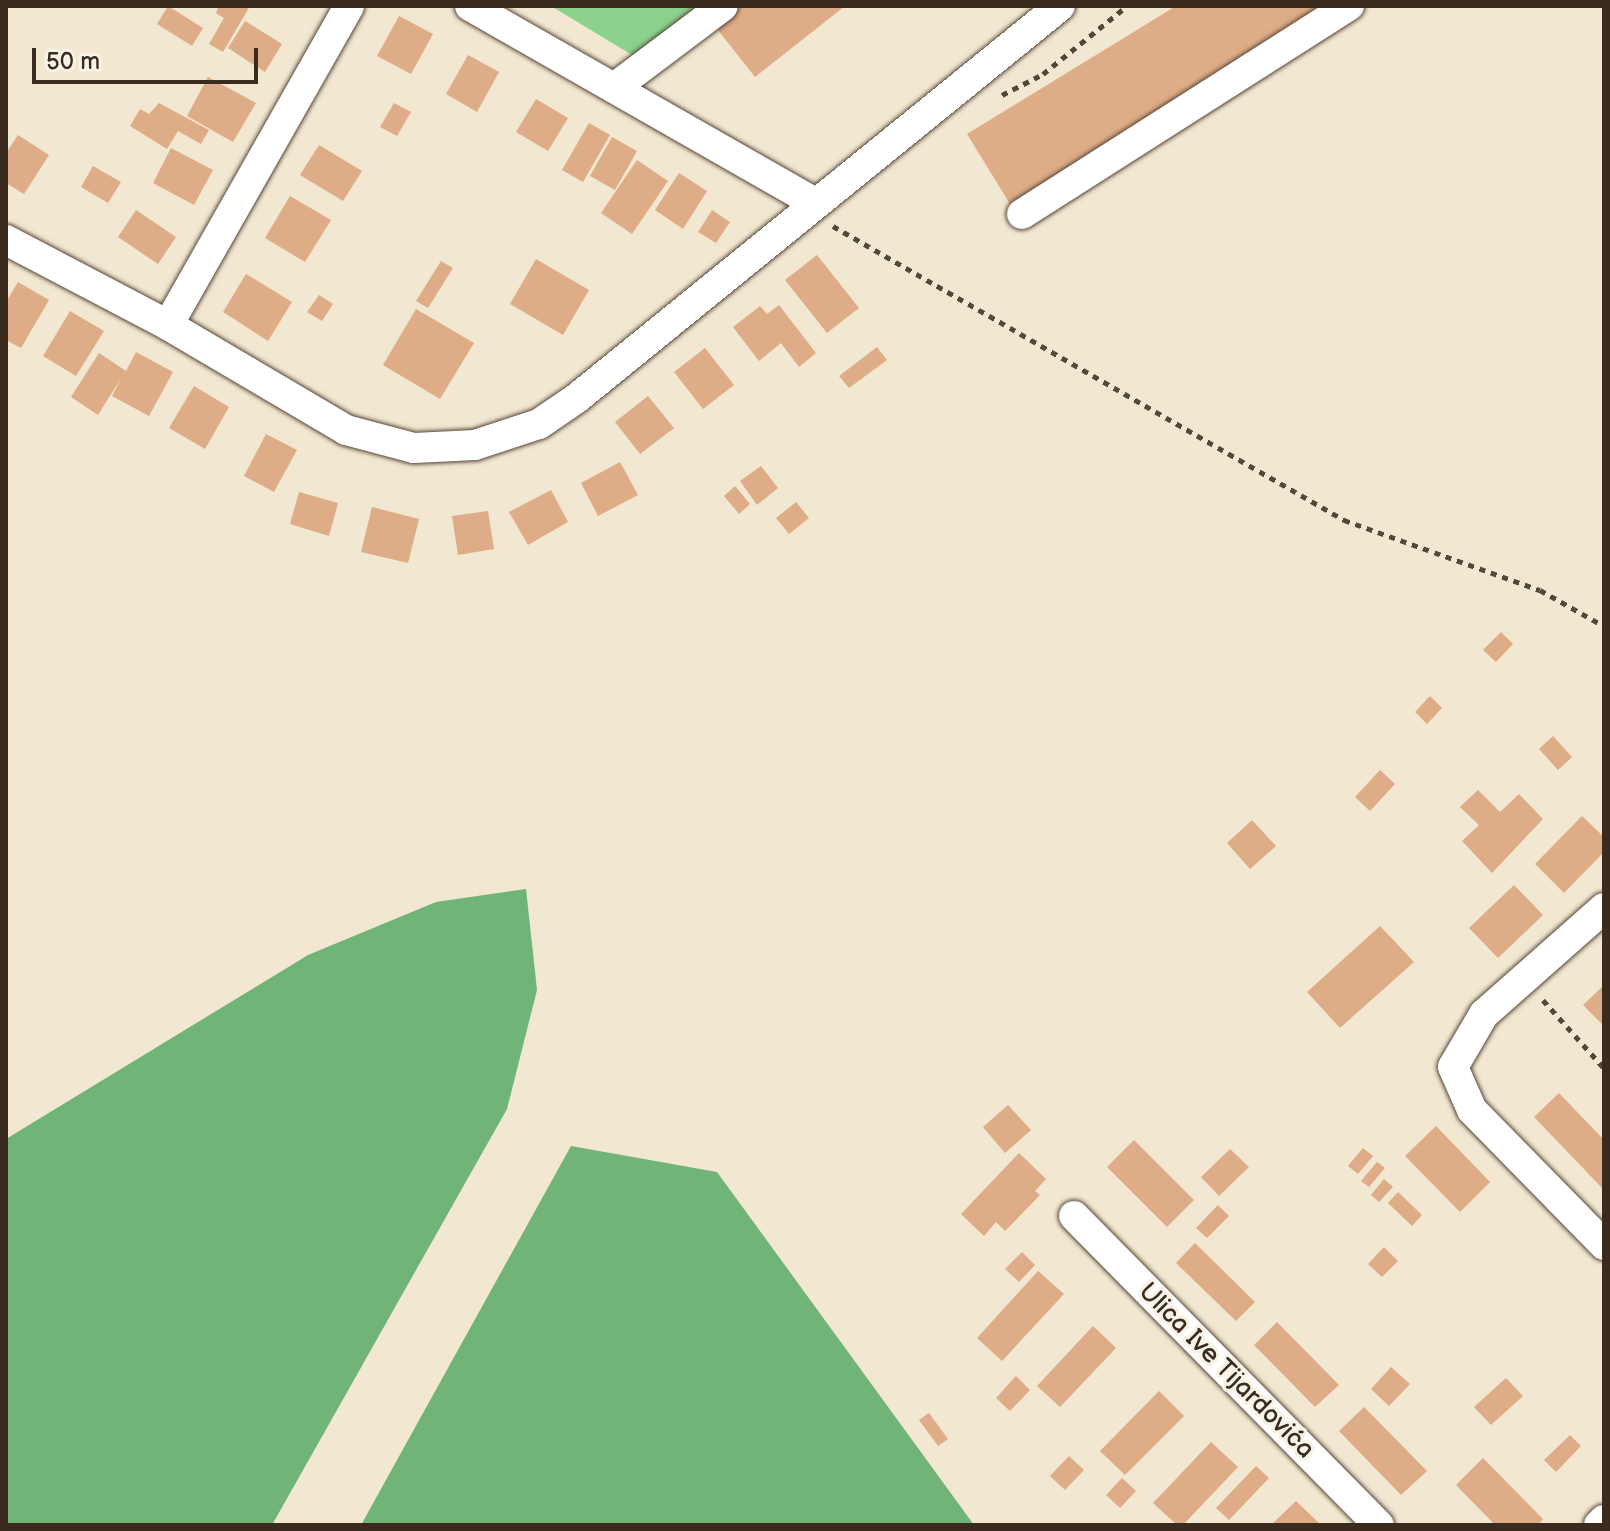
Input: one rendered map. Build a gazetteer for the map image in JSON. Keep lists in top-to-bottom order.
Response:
{
  "streets": {
    "street": ["Ulica Ive Tijardovića"]
  },
  "scale_bar": "50 m"
}
